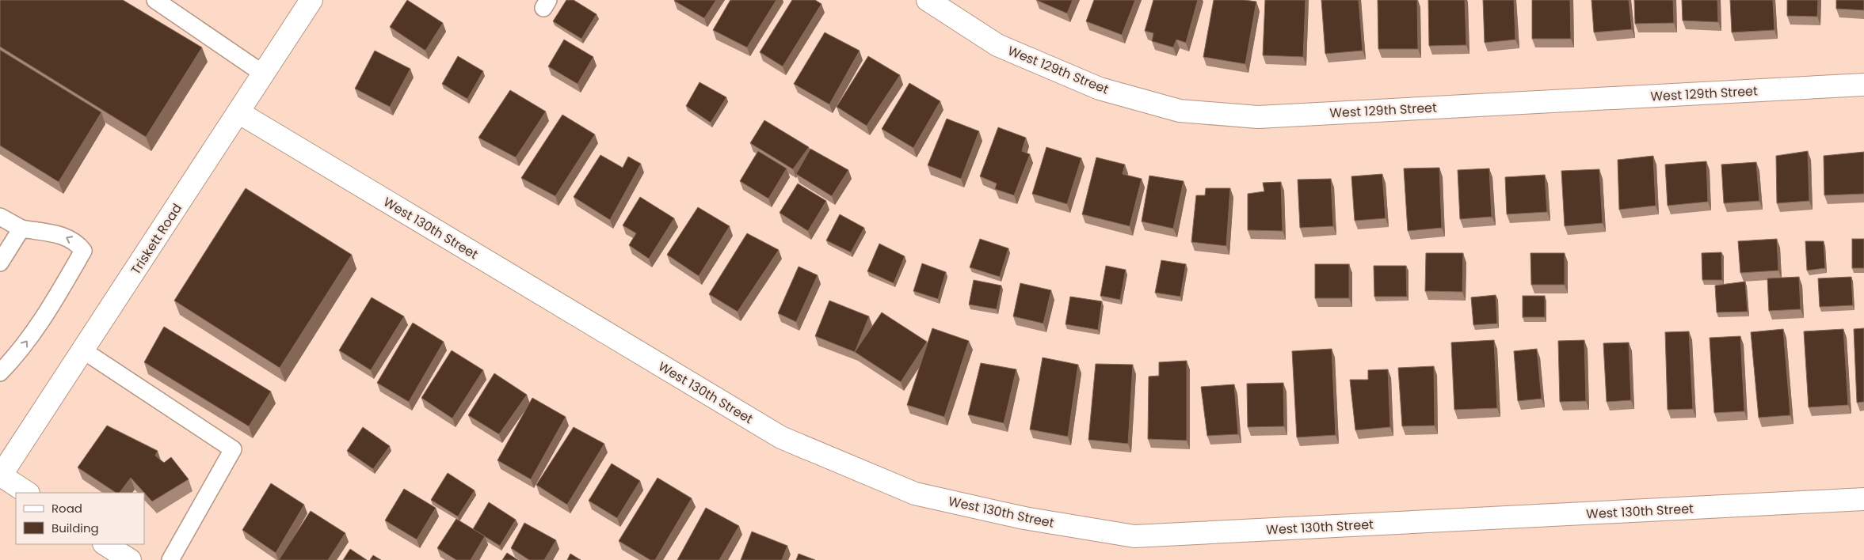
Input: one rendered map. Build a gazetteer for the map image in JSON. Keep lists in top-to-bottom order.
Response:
{
  "streets": {
    "street": ["West 129th Street", "West 130th Street", "Triskett Road"]
  },
  "crossings": [
    ["West 130th Street", "Triskett Road"]
  ],
  "legend": ["Road", "Building"]
}
